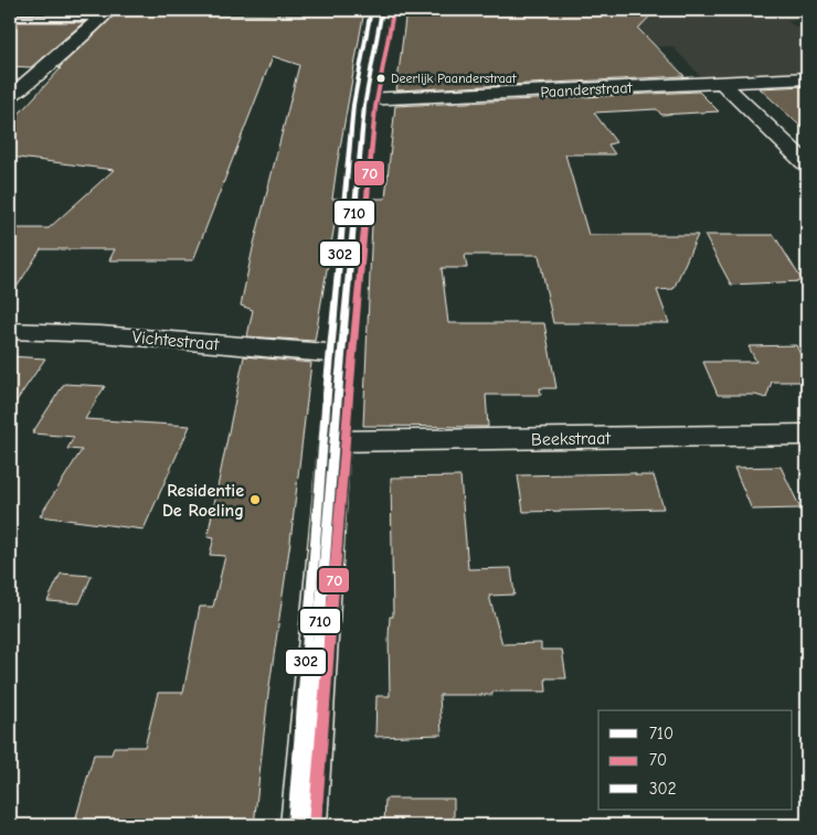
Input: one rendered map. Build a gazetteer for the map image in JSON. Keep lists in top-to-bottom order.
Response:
{
  "streets": {
    "street": ["Paanderstraat", "Vichtestraat", "Beekstraat"]
  },
  "places": ["Deerlijk Paanderstraat", "Residentie De Roeling"],
  "lines": ["transit line 710", "transit line 302", "transit line 70"],
  "legend": ["710", "70", "302"]
}
